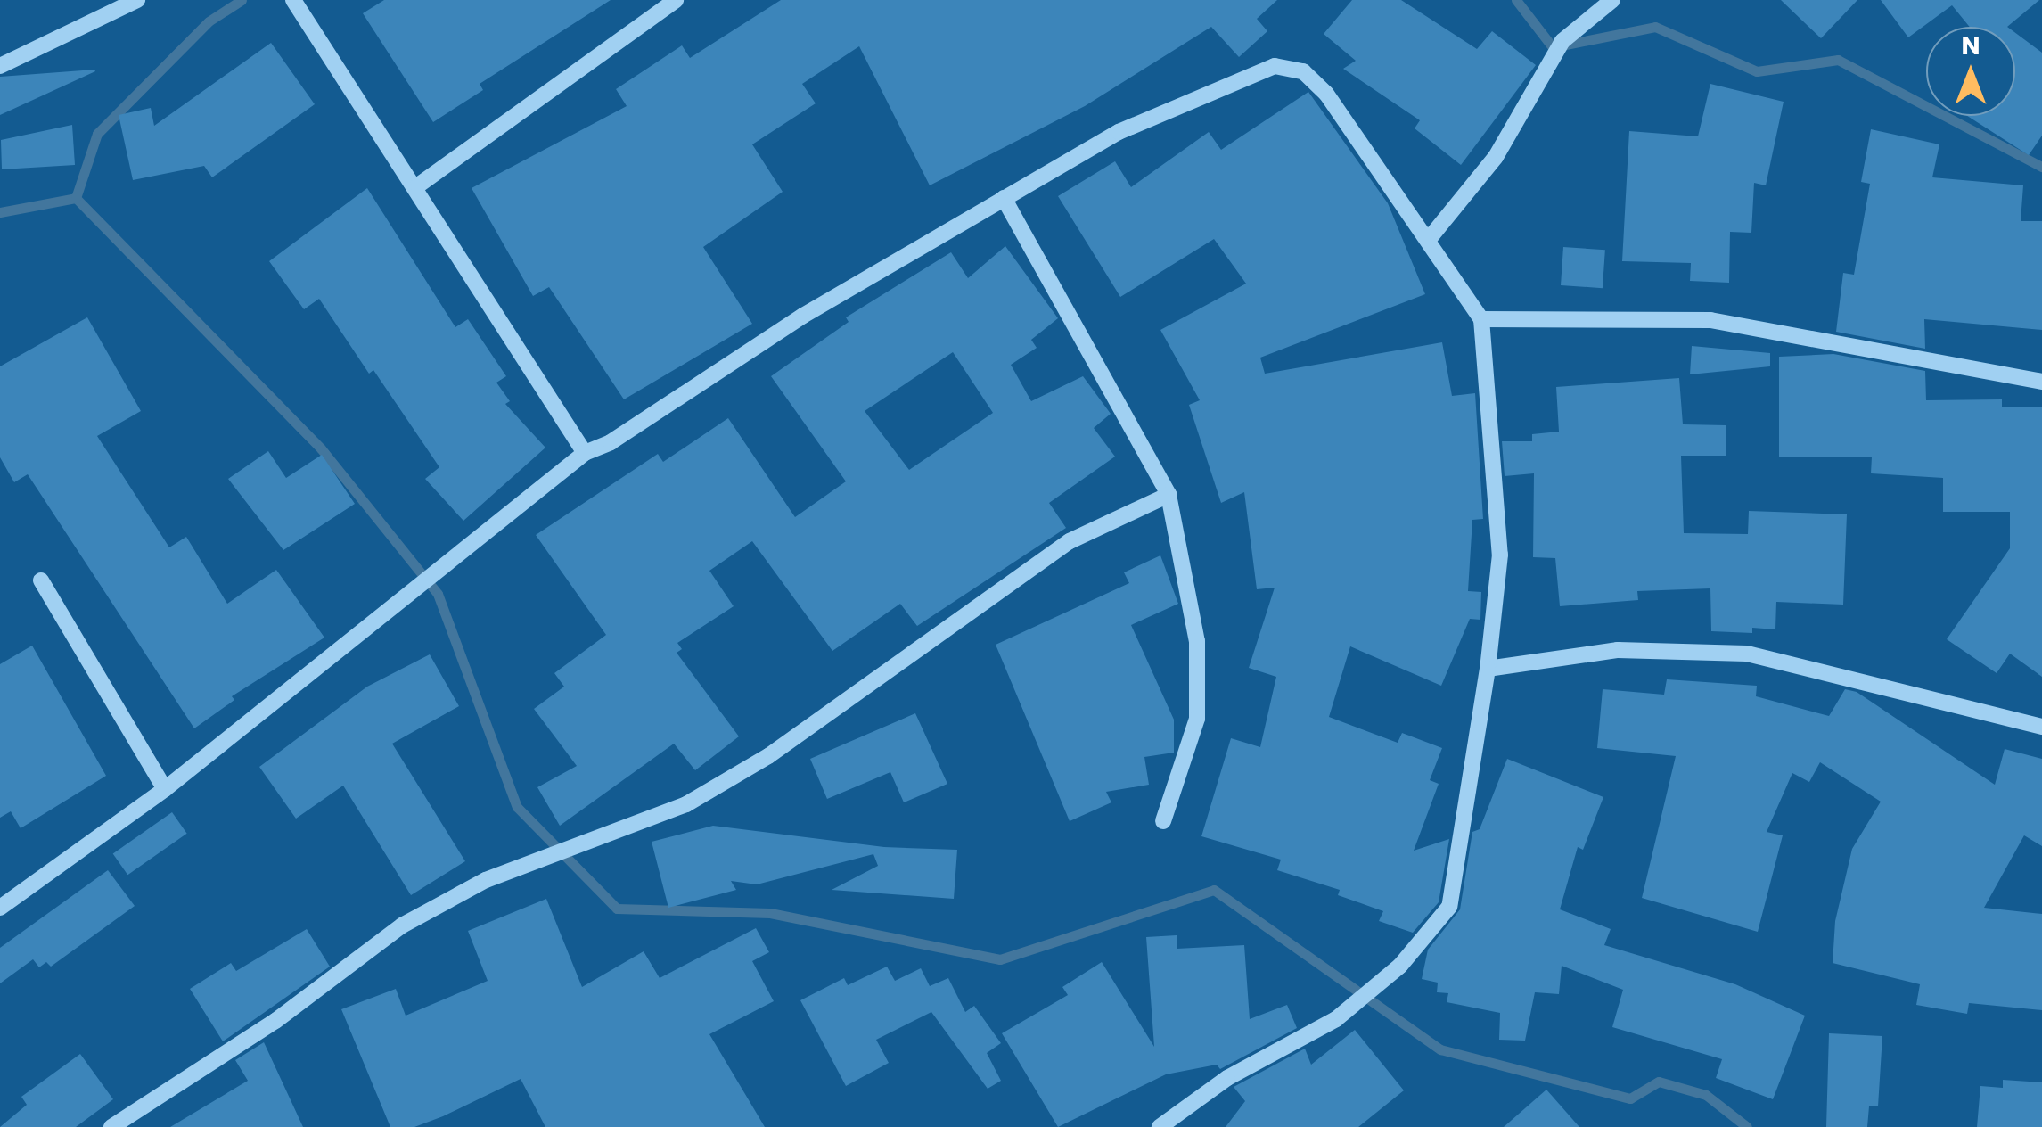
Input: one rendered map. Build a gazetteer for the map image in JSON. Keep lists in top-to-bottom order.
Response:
{
  "north": "top"
}
